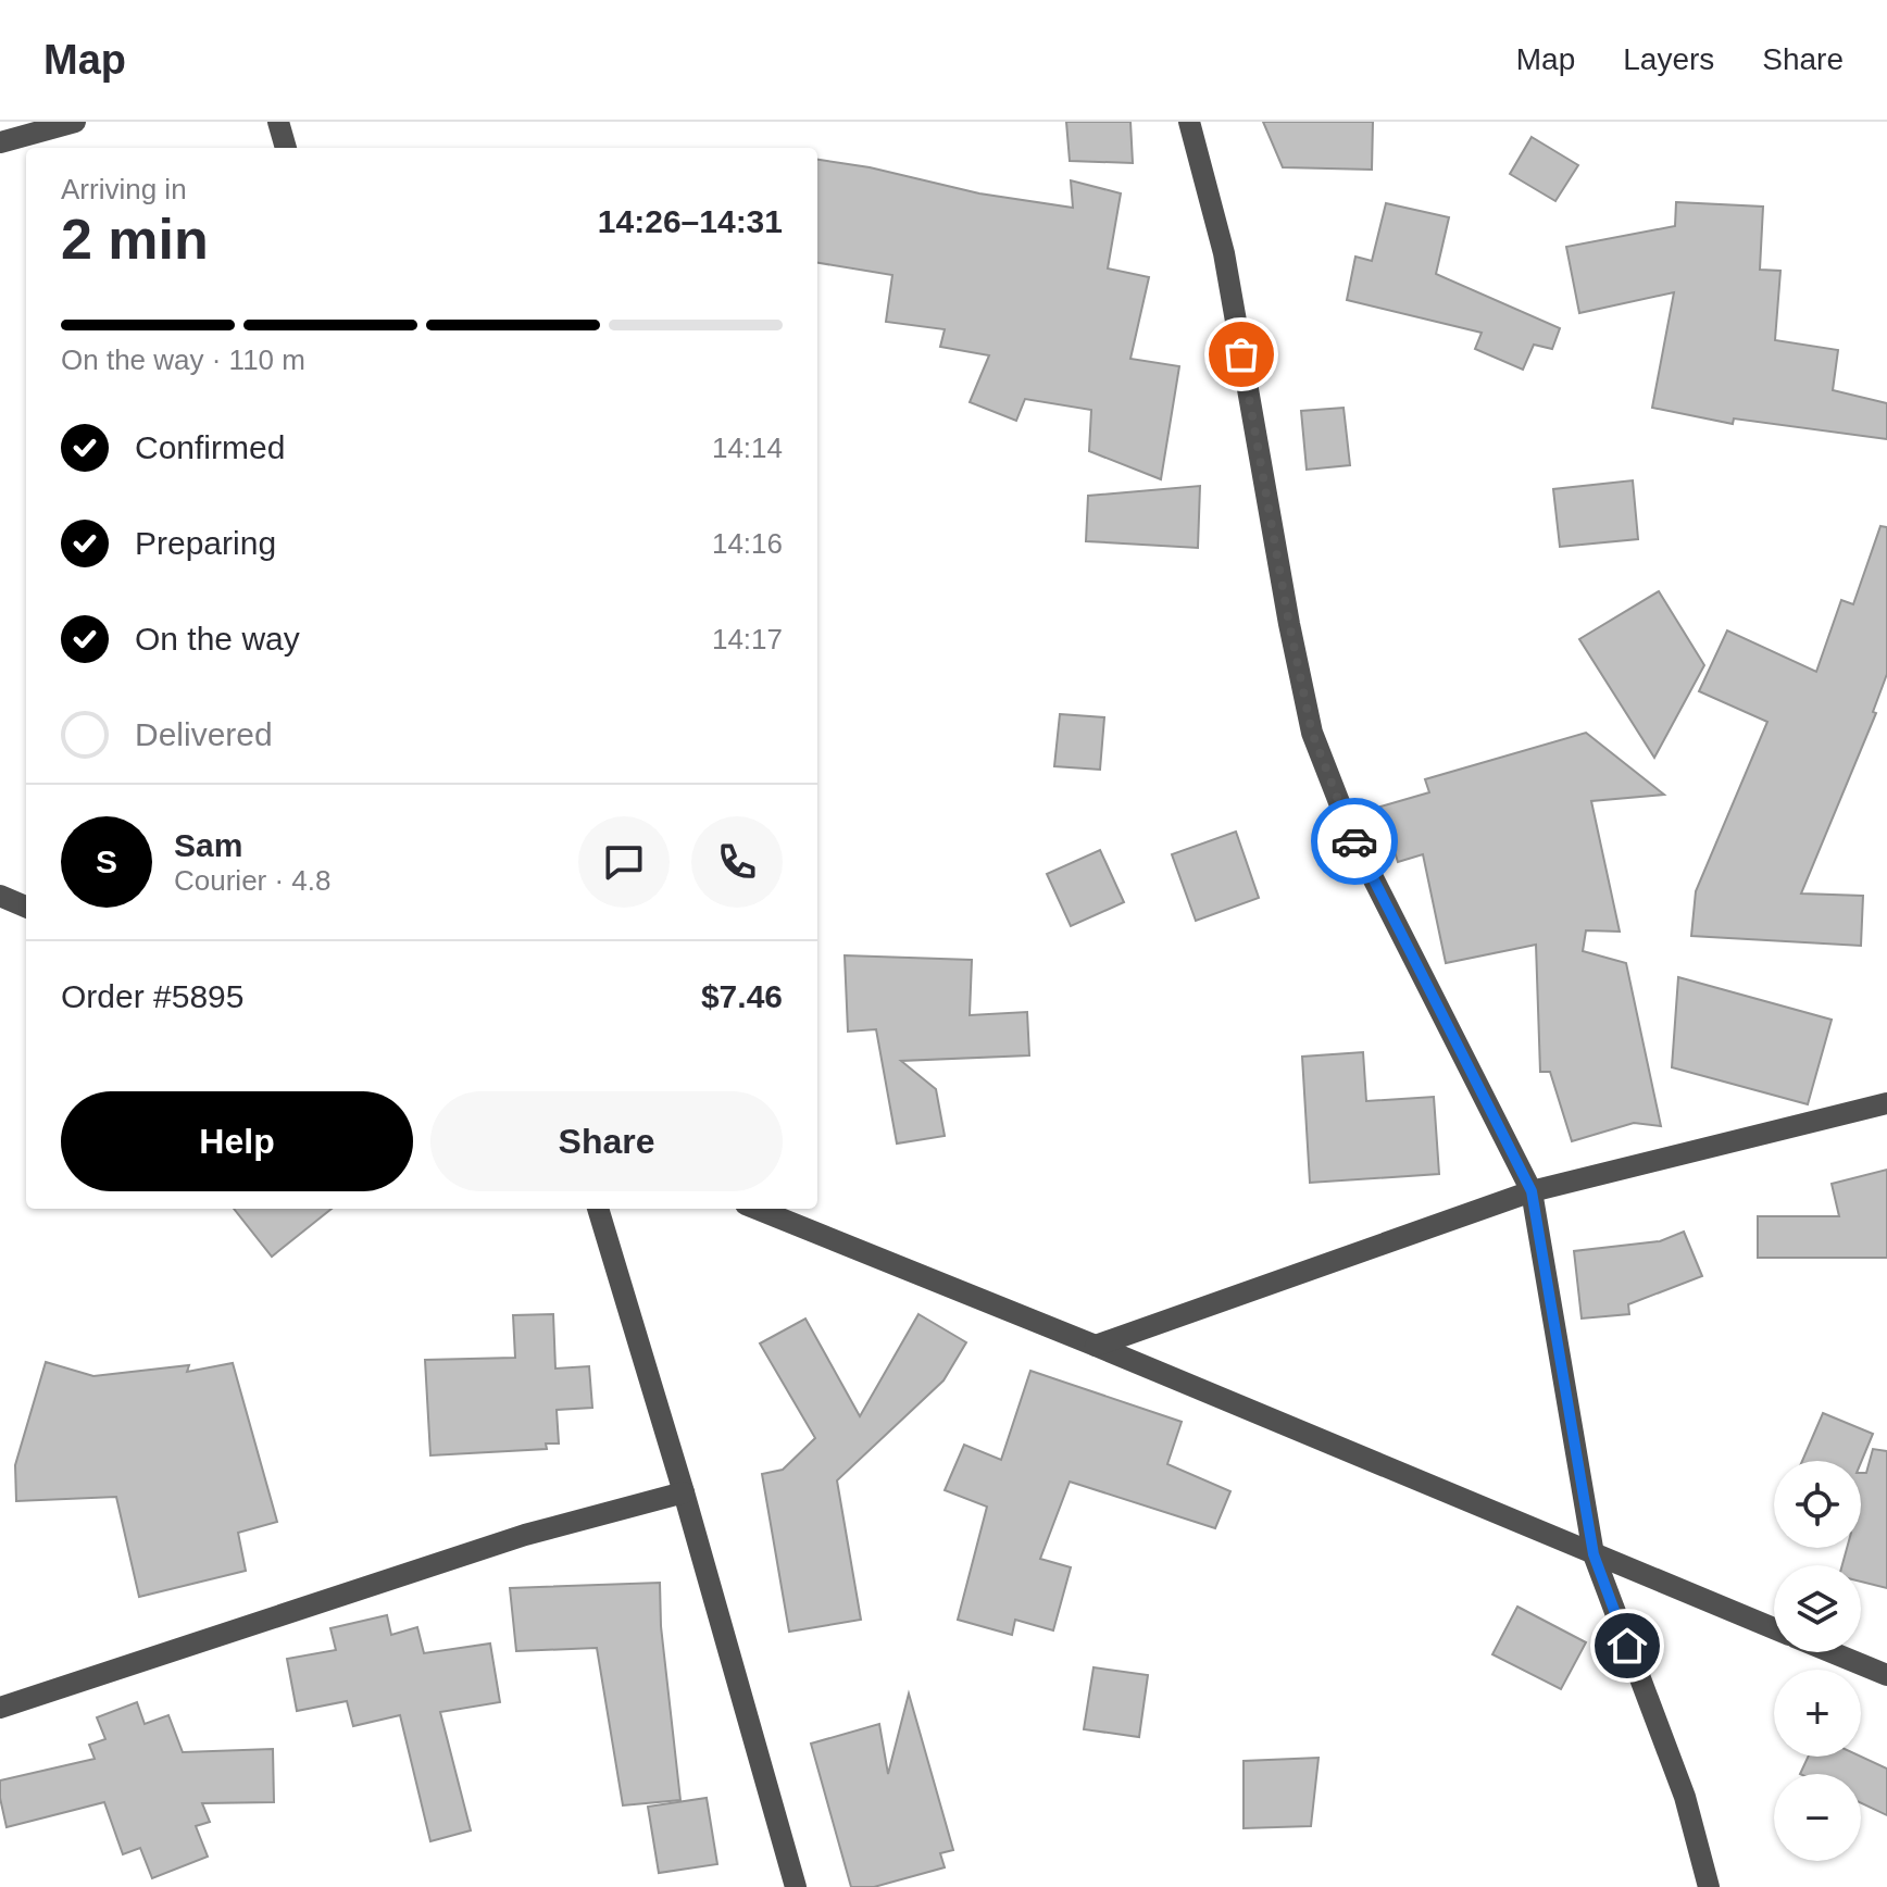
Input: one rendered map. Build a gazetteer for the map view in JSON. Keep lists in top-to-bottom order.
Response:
{
  "page": {
    "header": "Map",
    "nav": ["Map", "Layers", "Share"],
    "heading": ["2 min", "Arriving in", "14:26–14:31"],
    "panel": [
      "Sam",
      "Courier · 4.8",
      "Order #5895",
      "$7.46"
    ],
    "bar": "On the way · 110 m",
    "list": [
      ["Confirmed", "14:14"],
      ["Preparing", "14:16"],
      ["On the way", "14:17"],
      "Delivered"
    ],
    "round": "S",
    "buttons": ["Help", "Share"],
    "map_buttons": ["+", "−"]
  }
}
